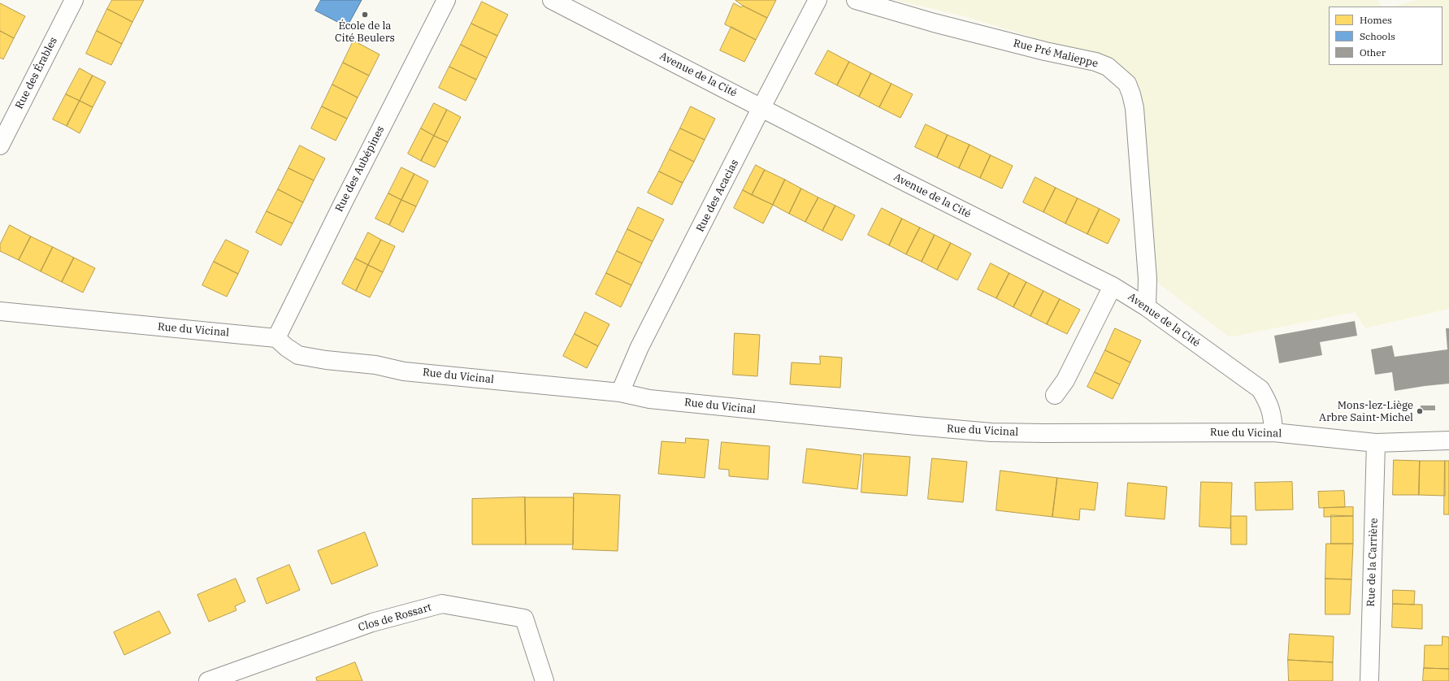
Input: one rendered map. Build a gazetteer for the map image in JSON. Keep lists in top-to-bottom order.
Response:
{
  "streets": {
    "street": [
      "Rue Pré Malieppe",
      "Rue des Érables",
      "Avenue de la Cité",
      "Rue des Aubépines",
      "Rue des Acacias",
      "Rue du Vicinal",
      "Rue de la Carrière",
      "Clos de Rossart"
    ]
  },
  "crossings": [
    ["Rue Pré Malieppe", "Avenue de la Cité"],
    ["Avenue de la Cité", "Rue des Acacias"],
    ["Avenue de la Cité", "Rue du Vicinal"],
    ["Rue des Aubépines", "Rue du Vicinal"],
    ["Rue des Acacias", "Rue du Vicinal"],
    ["Rue du Vicinal", "Rue de la Carrière"]
  ],
  "places": ["École de la Cité Beulers", "Mons-lez-Liège Arbre Saint-Michel"],
  "legend": ["Homes", "Schools", "Other"]
}
